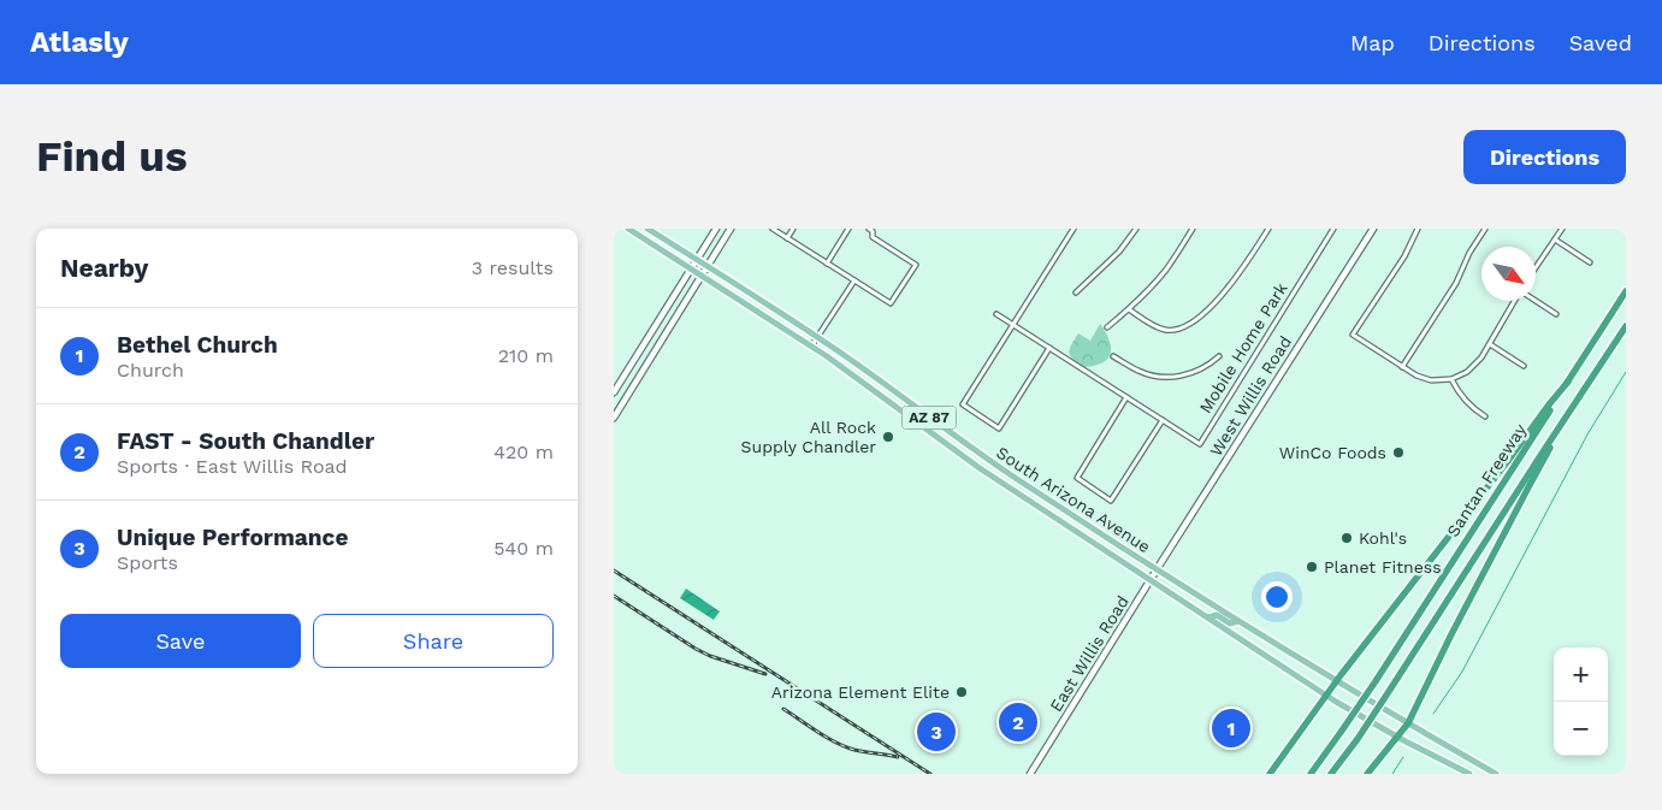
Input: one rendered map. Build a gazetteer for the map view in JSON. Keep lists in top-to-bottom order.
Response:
{
  "streets": {
    "highway": ["Santan Freeway"],
    "main road": ["AZ 87", "South Arizona Avenue"],
    "street": ["Mobile Home Park", "West Willis Road", "East Willis Road"]
  },
  "crossings": [
    ["West Willis Road", "South Arizona Avenue"],
    ["West Willis Road", "East Willis Road"],
    ["South Arizona Avenue", "East Willis Road"]
  ],
  "places": [
    "All Rock Supply Chandler",
    "WinCo Foods",
    "Kohl's",
    "Planet Fitness",
    "Arizona Element Elite"
  ],
  "north": "bottom right",
  "page": {
    "header": "Atlasly",
    "nav": ["Map", "Directions", "Saved"],
    "buttons": [
      "Directions",
      ["Save", "Share"]
    ],
    "title": "Find us",
    "heading": ["Nearby", "3 results"],
    "list": [
      {
        "mark": "1",
        "name": "Bethel Church",
        "note": "Church",
        "value": "210 m"
      },
      {
        "mark": "2",
        "name": "FAST - South Chandler",
        "note": "Sports · East Willis Road",
        "value": "420 m"
      },
      {
        "mark": "3",
        "name": "Unique Performance",
        "note": "Sports",
        "value": "540 m"
      }
    ],
    "map_buttons": ["+", "−"],
    "pins": ["2", "1", "3"]
  }
}
